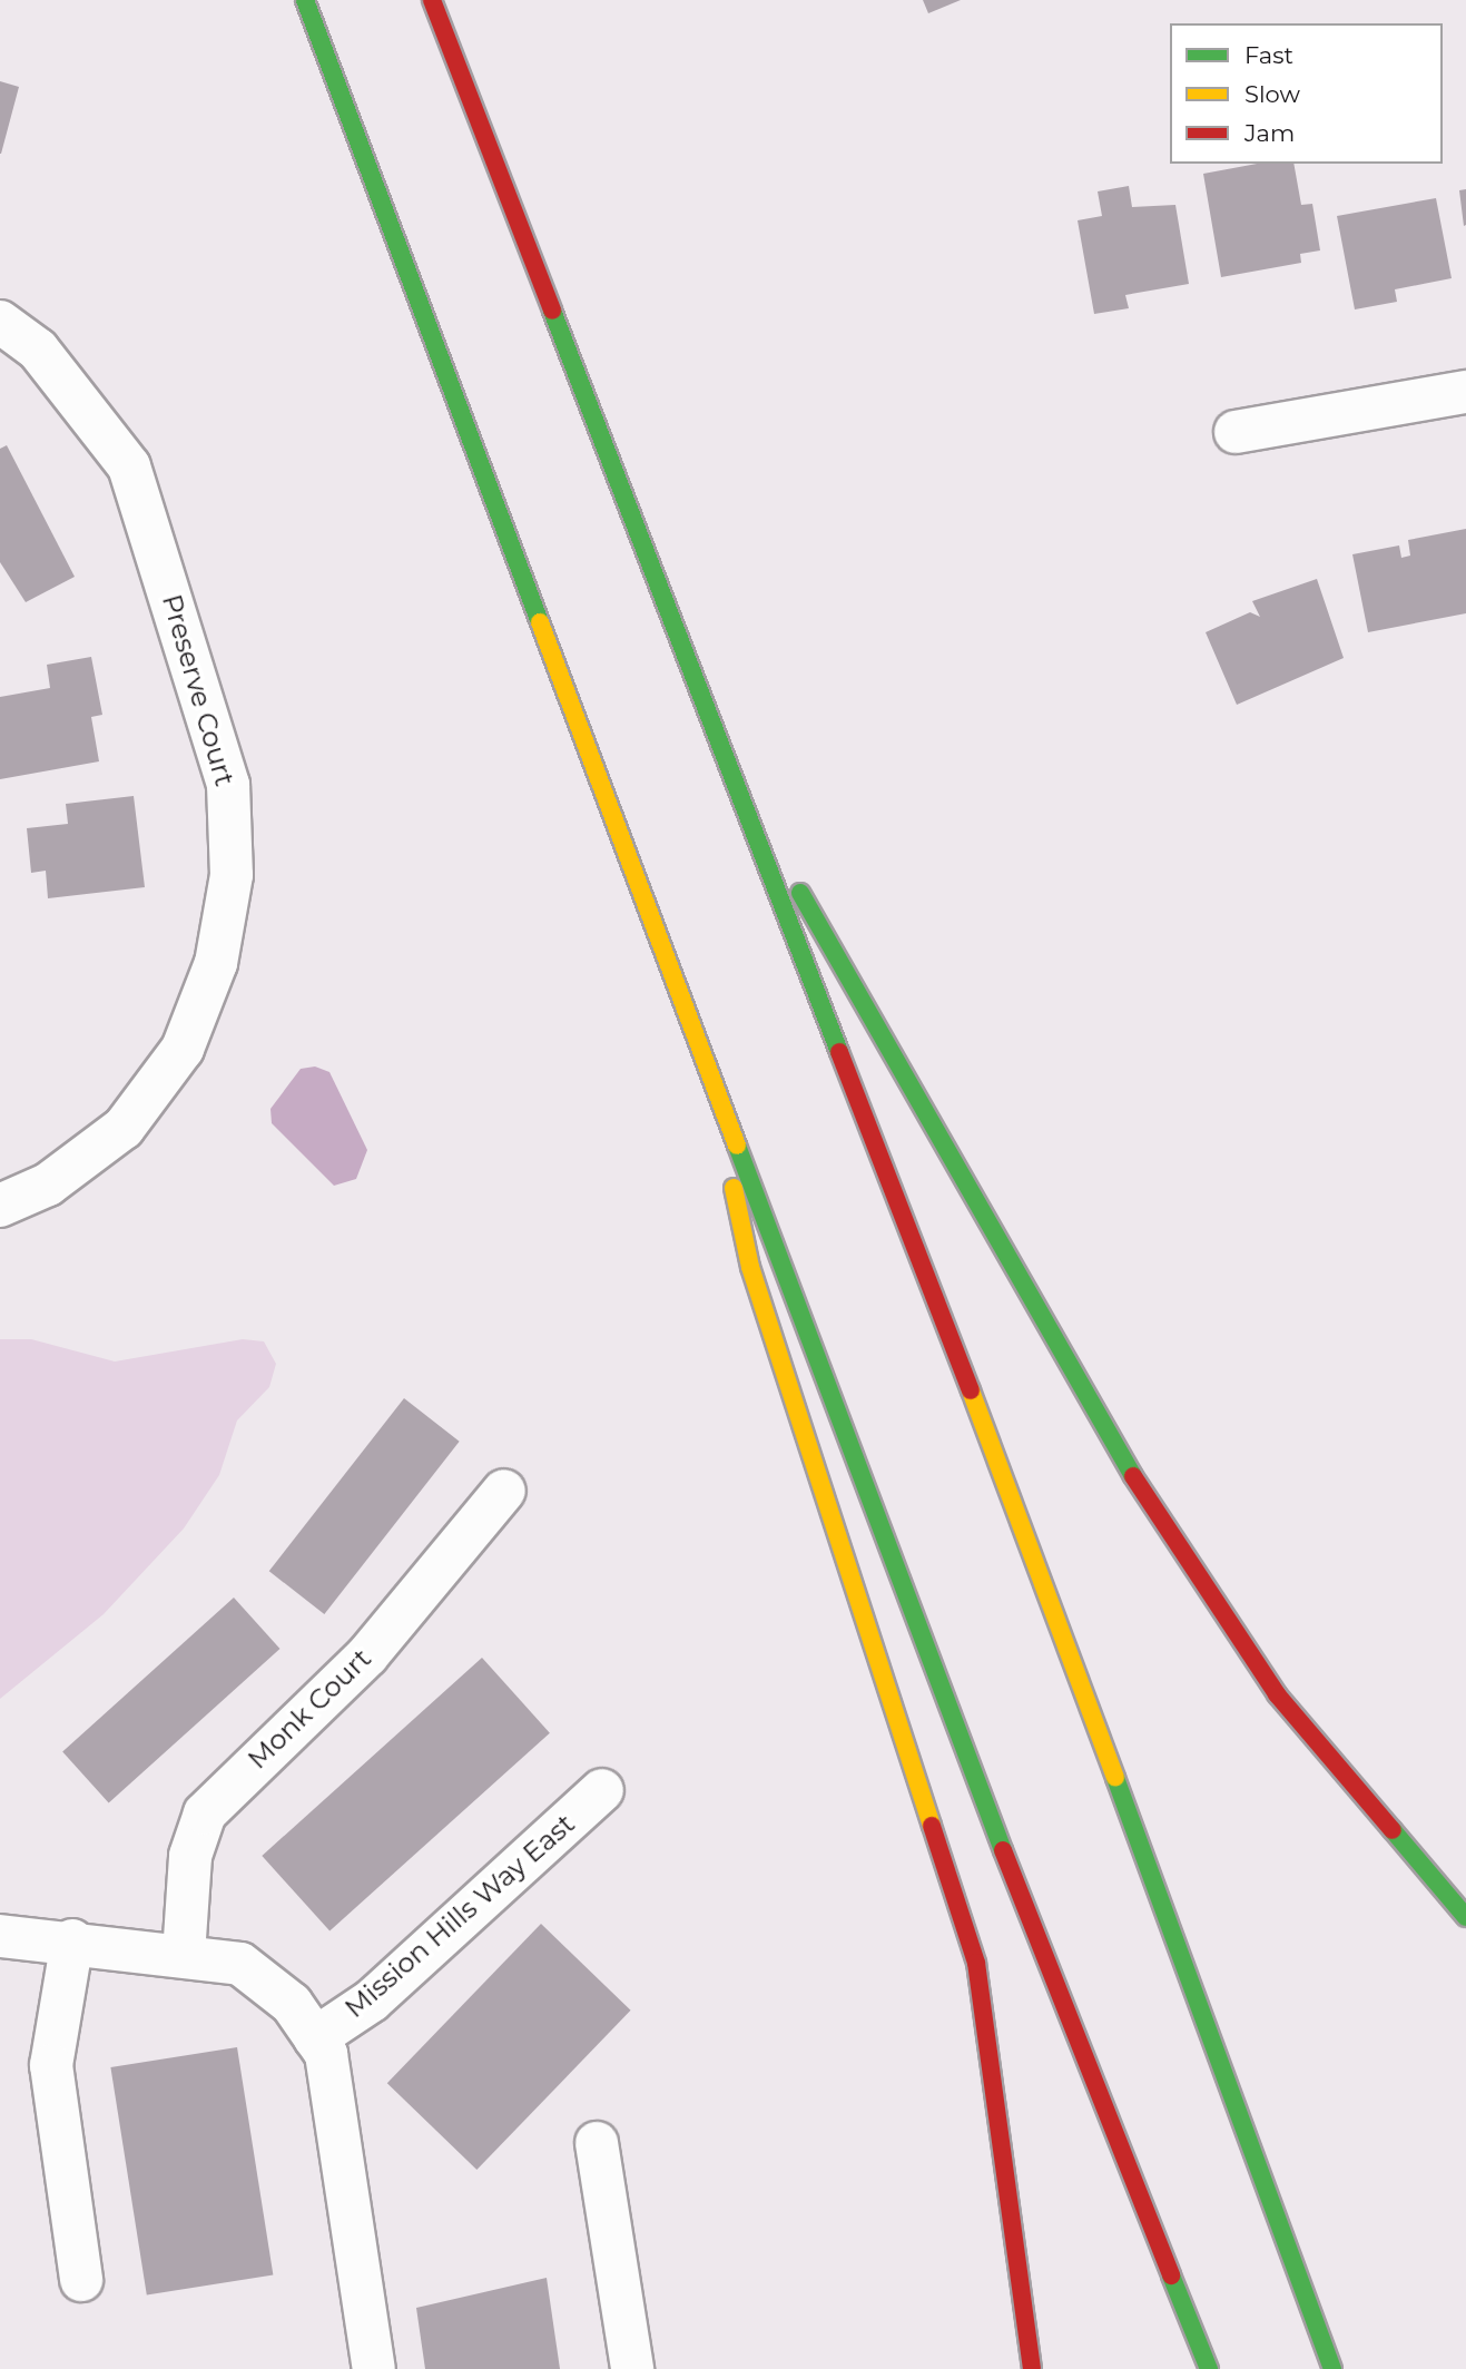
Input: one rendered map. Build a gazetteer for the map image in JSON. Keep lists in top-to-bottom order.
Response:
{
  "streets": {
    "street": ["Preserve Court", "Monk Court", "Mission Hills Way East"]
  },
  "crossings": [
    ["Monk Court", "Mission Hills Way East"]
  ],
  "legend": ["Fast", "Slow", "Jam"]
}
